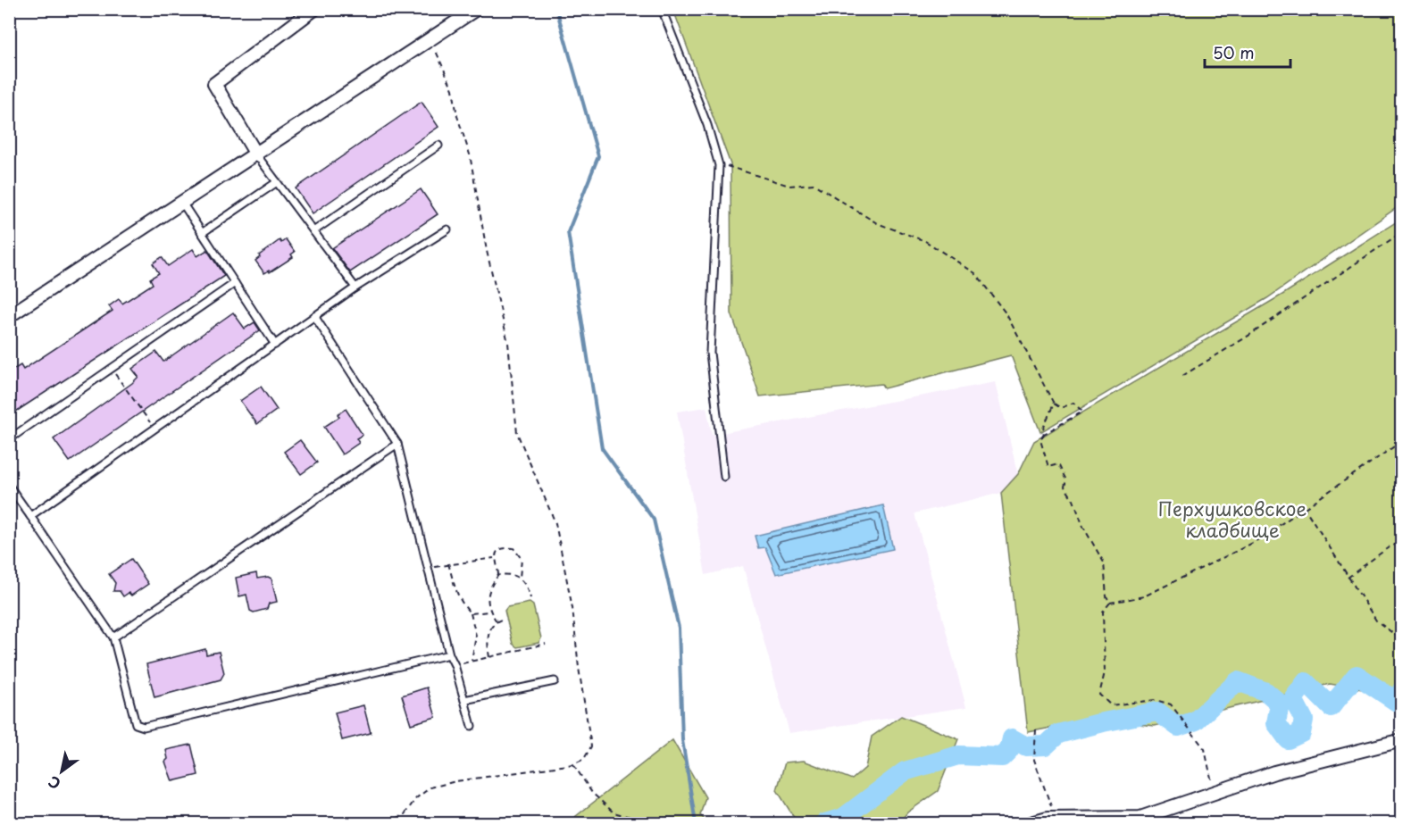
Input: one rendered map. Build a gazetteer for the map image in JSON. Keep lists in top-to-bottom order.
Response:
{
  "parks": ["Перхушковское кладбище"],
  "scale_bar": "50 m",
  "north": "bottom left"
}
